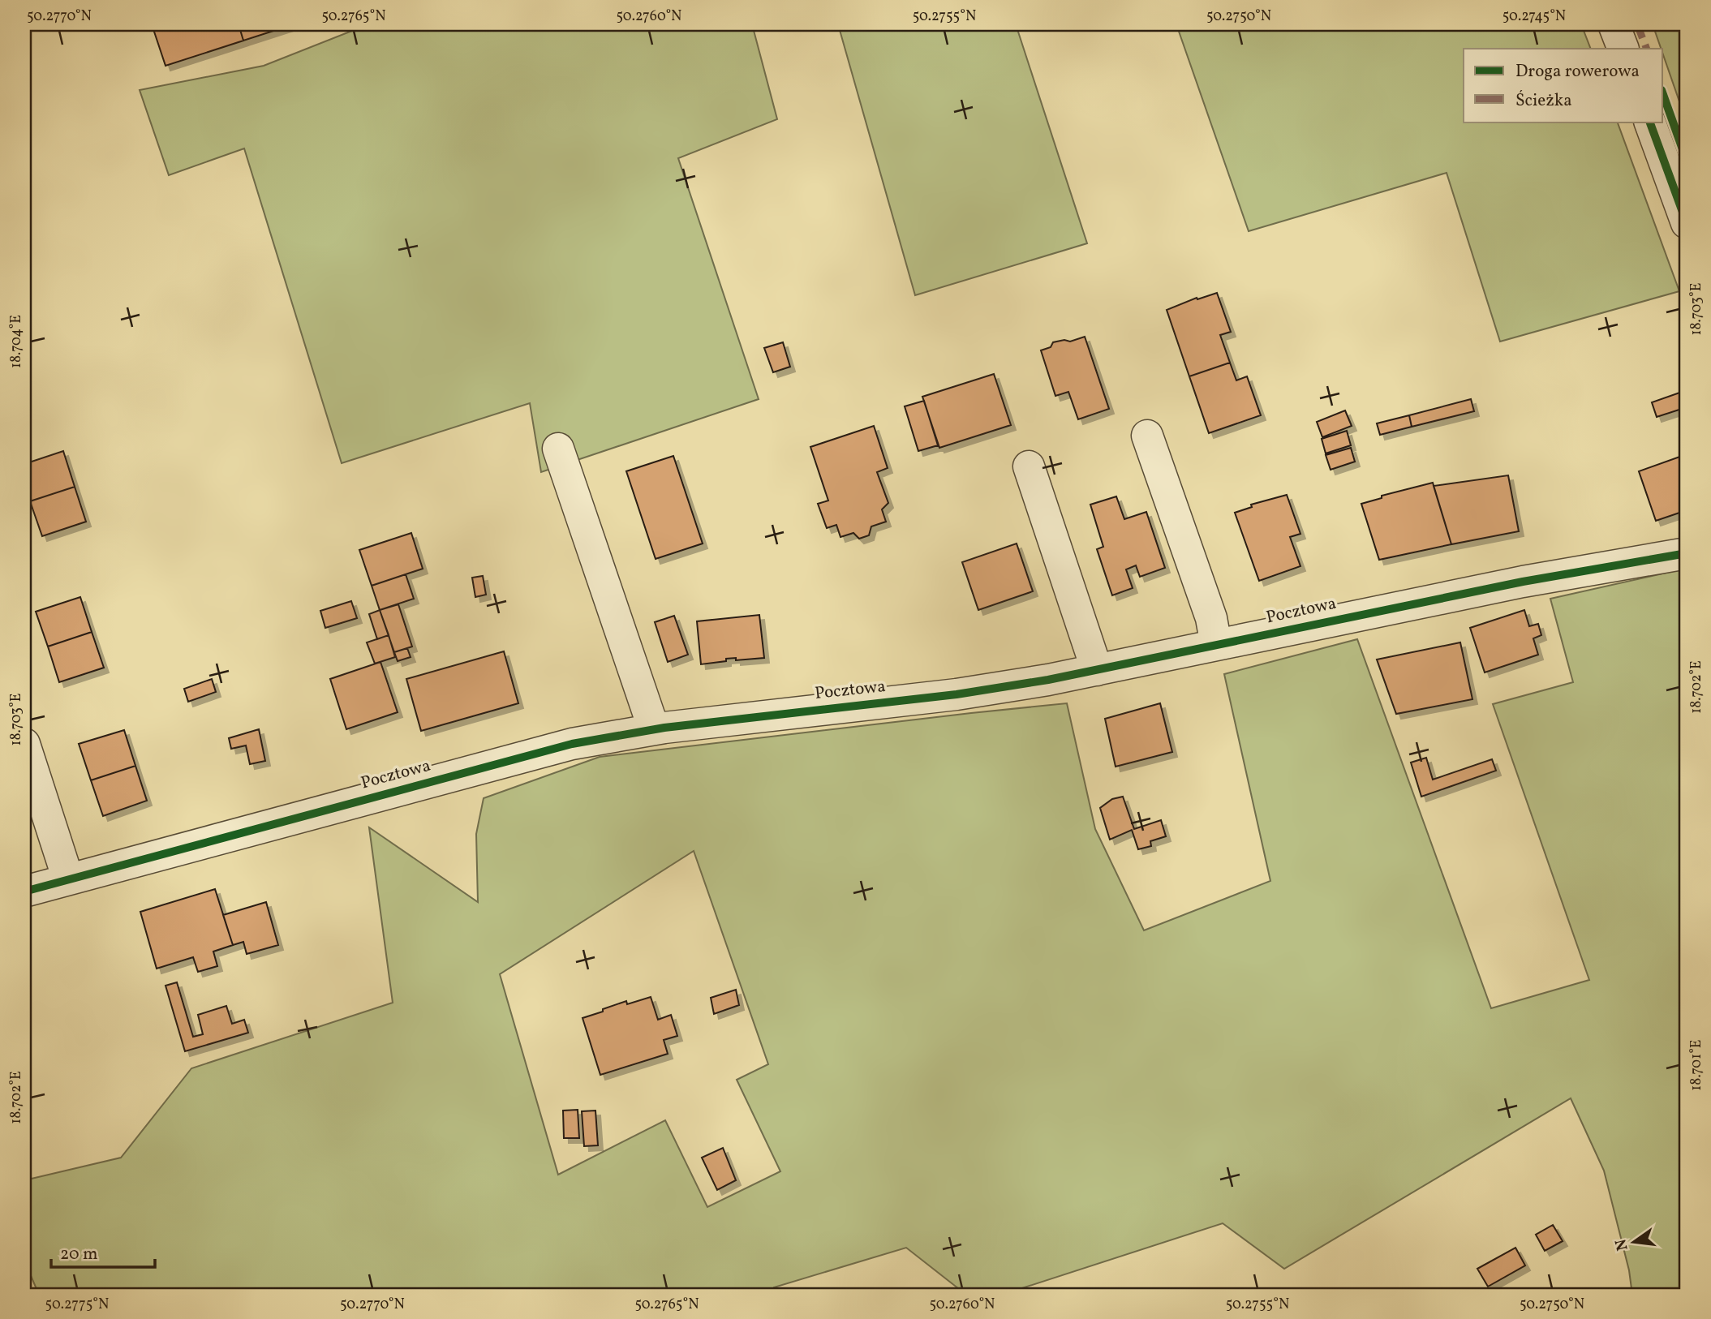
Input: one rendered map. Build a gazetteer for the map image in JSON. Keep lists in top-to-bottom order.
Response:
{
  "streets": {
    "street": ["Pocztowa"]
  },
  "legend": ["Droga rowerowa", "Ścieżka"],
  "scale_bar": "20 m",
  "north": "left",
  "coordinates": [
    "50.2770°N",
    "50.2765°N",
    "50.2760°N",
    "50.2755°N",
    "50.2750°N",
    "50.2745°N",
    "18.703°E",
    "18.704°E",
    "18.702°E",
    "18.701°E",
    "50.2775°N"
  ]
}
